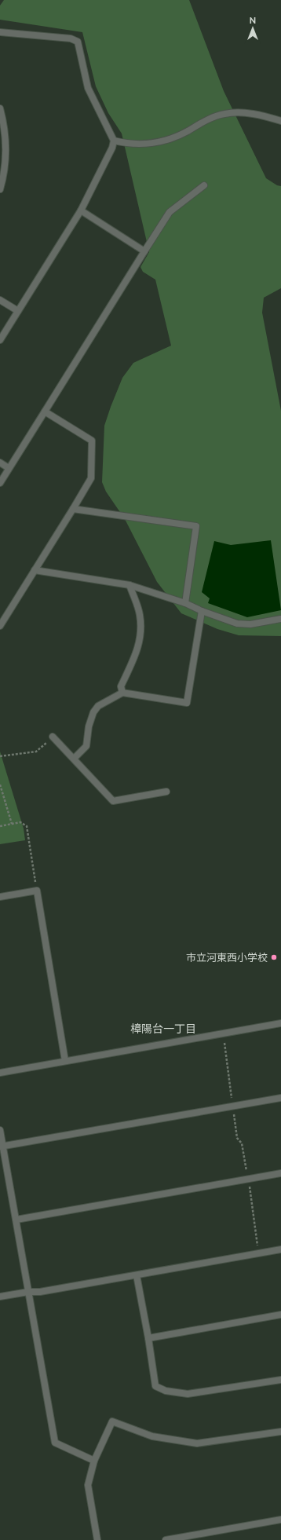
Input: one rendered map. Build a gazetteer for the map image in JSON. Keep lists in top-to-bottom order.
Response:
{
  "districts": ["樟陽台一丁目"],
  "places": ["市立河東西小学校"],
  "north": "top"
}
